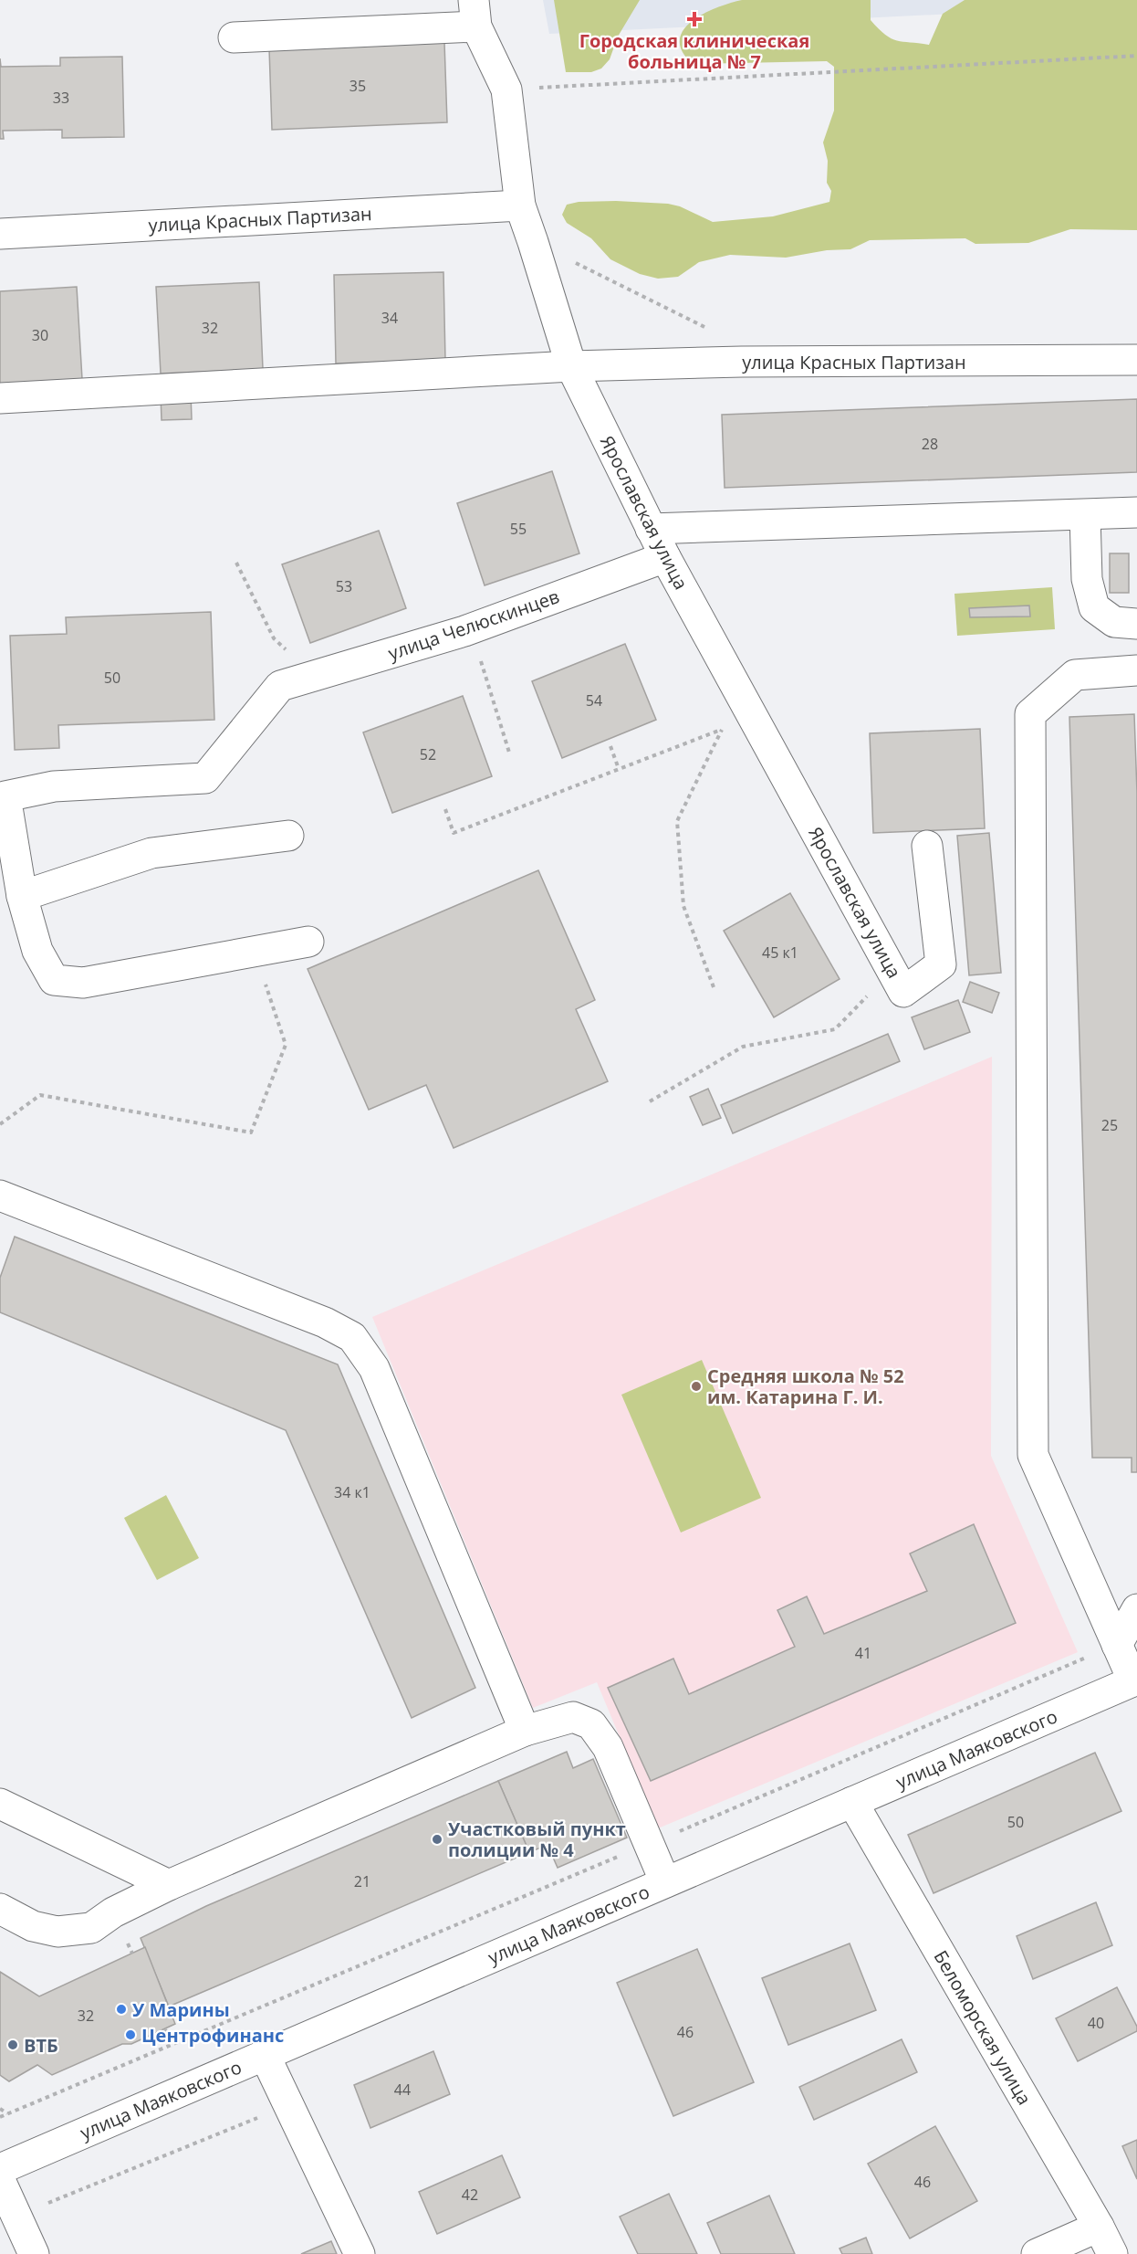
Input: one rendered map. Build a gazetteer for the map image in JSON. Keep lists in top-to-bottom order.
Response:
{
  "streets": {
    "street": [
      "улица Красных Партизан",
      "Ярославская улица",
      "улица Челюскинцев",
      "улица Маяковского",
      "Беломорская улица"
    ]
  },
  "crossings": [
    ["улица Красных Партизан", "Ярославская улица"],
    ["Ярославская улица", "улица Челюскинцев"],
    ["улица Маяковского", "Беломорская улица"]
  ],
  "places": {
    "health": ["Городская клиническая больница № 7"],
    "other": [
      "Средняя школа № 52 им. Катарина Г. И.",
      "Участковый пункт полиции № 4",
      "У Марины",
      "Центрофинанс",
      "ВТБ"
    ]
  },
  "house_numbers": [
    "35",
    "33",
    "34",
    "32",
    "30",
    "28",
    "55",
    "53",
    "50",
    "54",
    "52",
    "45 к1",
    "25",
    "34 к1",
    "41",
    "50",
    "21",
    "32",
    "40",
    "46",
    "44",
    "46",
    "42"
  ]
}
